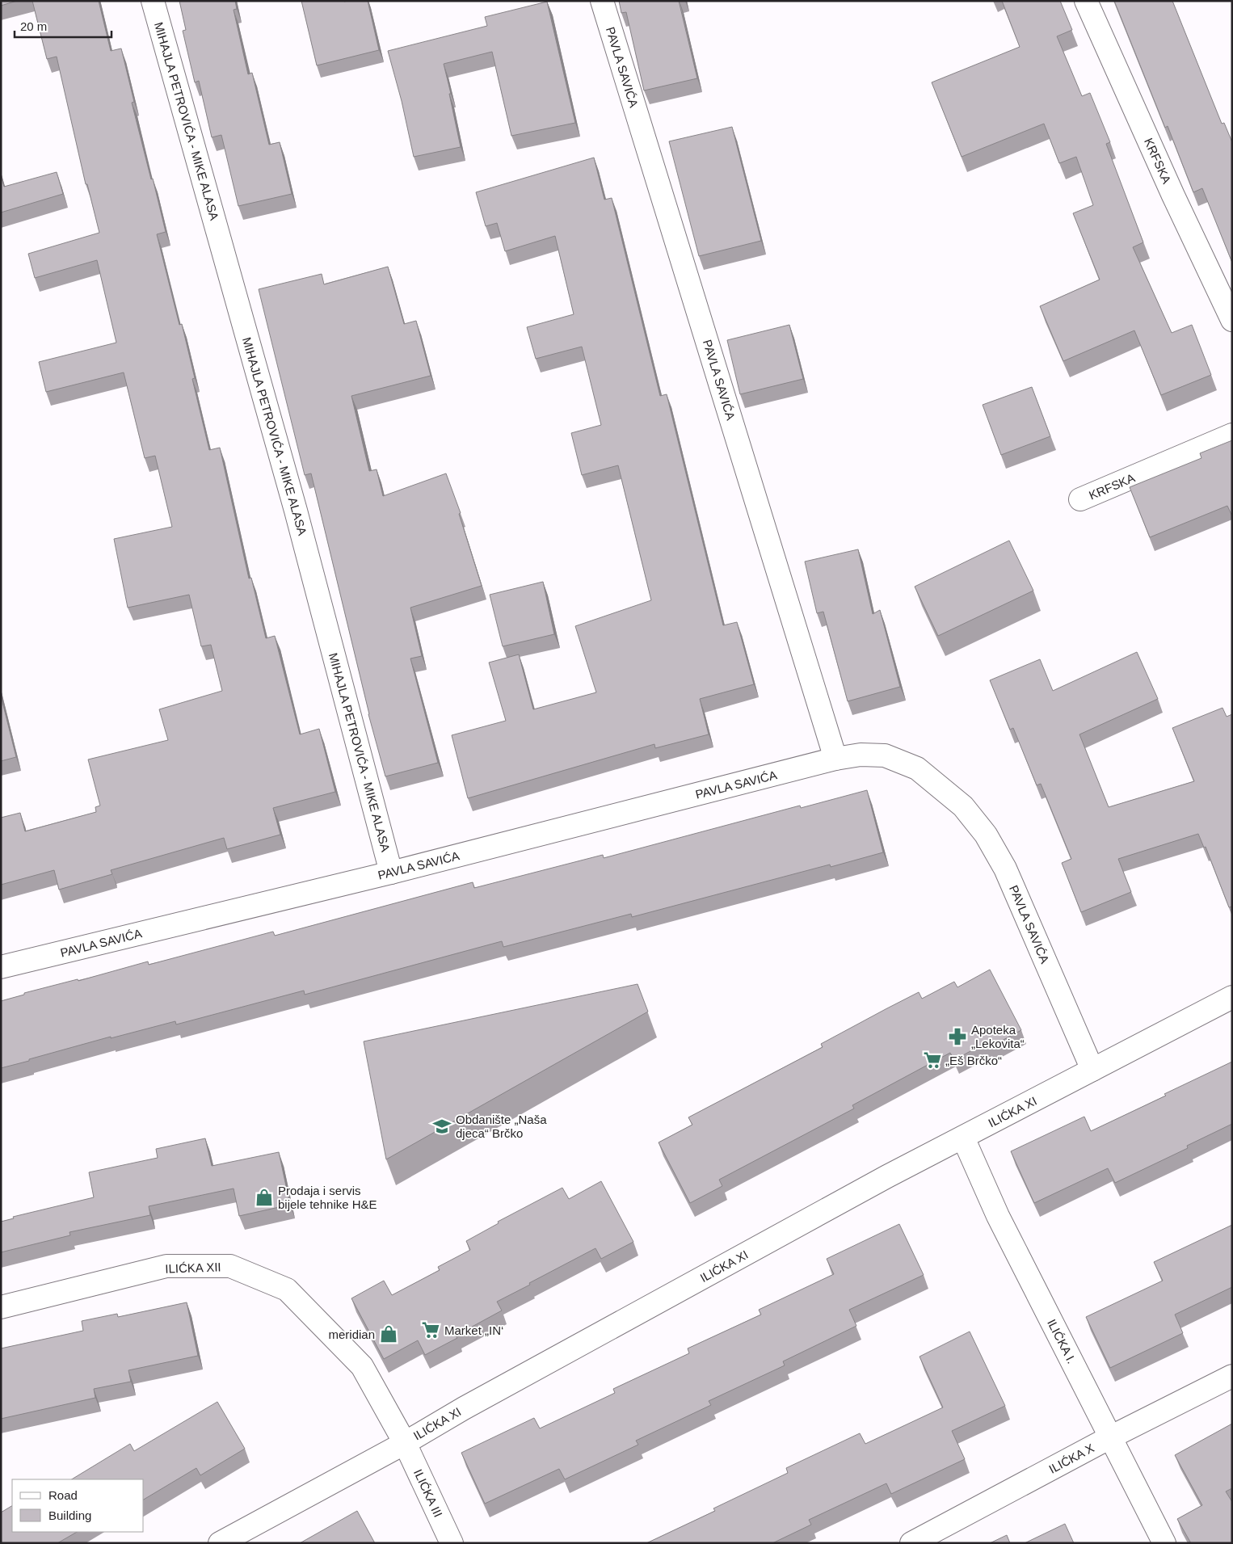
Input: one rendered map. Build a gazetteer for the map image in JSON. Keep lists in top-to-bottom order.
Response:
{
  "streets": {
    "street": [
      "PAVLA SAVIĆA",
      "MIHAJLA PETROVIĆA - MIKE ALASA",
      "KRFSKA",
      "ILIĆKA XI",
      "ILIĆKA XII",
      "ILIĆKA I.",
      "ILIĆKA X",
      "ILIĆKA III"
    ]
  },
  "crossings": [
    ["PAVLA SAVIĆA", "MIHAJLA PETROVIĆA - MIKE ALASA"],
    ["PAVLA SAVIĆA", "ILIĆKA XI"],
    ["ILIĆKA XI", "ILIĆKA XII"],
    ["ILIĆKA XI", "ILIĆKA I."],
    ["ILIĆKA XI", "ILIĆKA III"],
    ["ILIĆKA XII", "ILIĆKA III"],
    ["ILIĆKA I.", "ILIĆKA X"]
  ],
  "places": {
    "pharmacy": ["Apoteka „Lekovita“"],
    "supermarket": ["„Eš Brčko“", "Market „IN‘"],
    "school or university": ["Obdanište „Naša djeca“ Brčko"],
    "shop": ["Prodaja i servis bijele tehnike H&E", "meridian"]
  },
  "legend": ["Road", "Building"],
  "scale_bar": "20 m"
}
